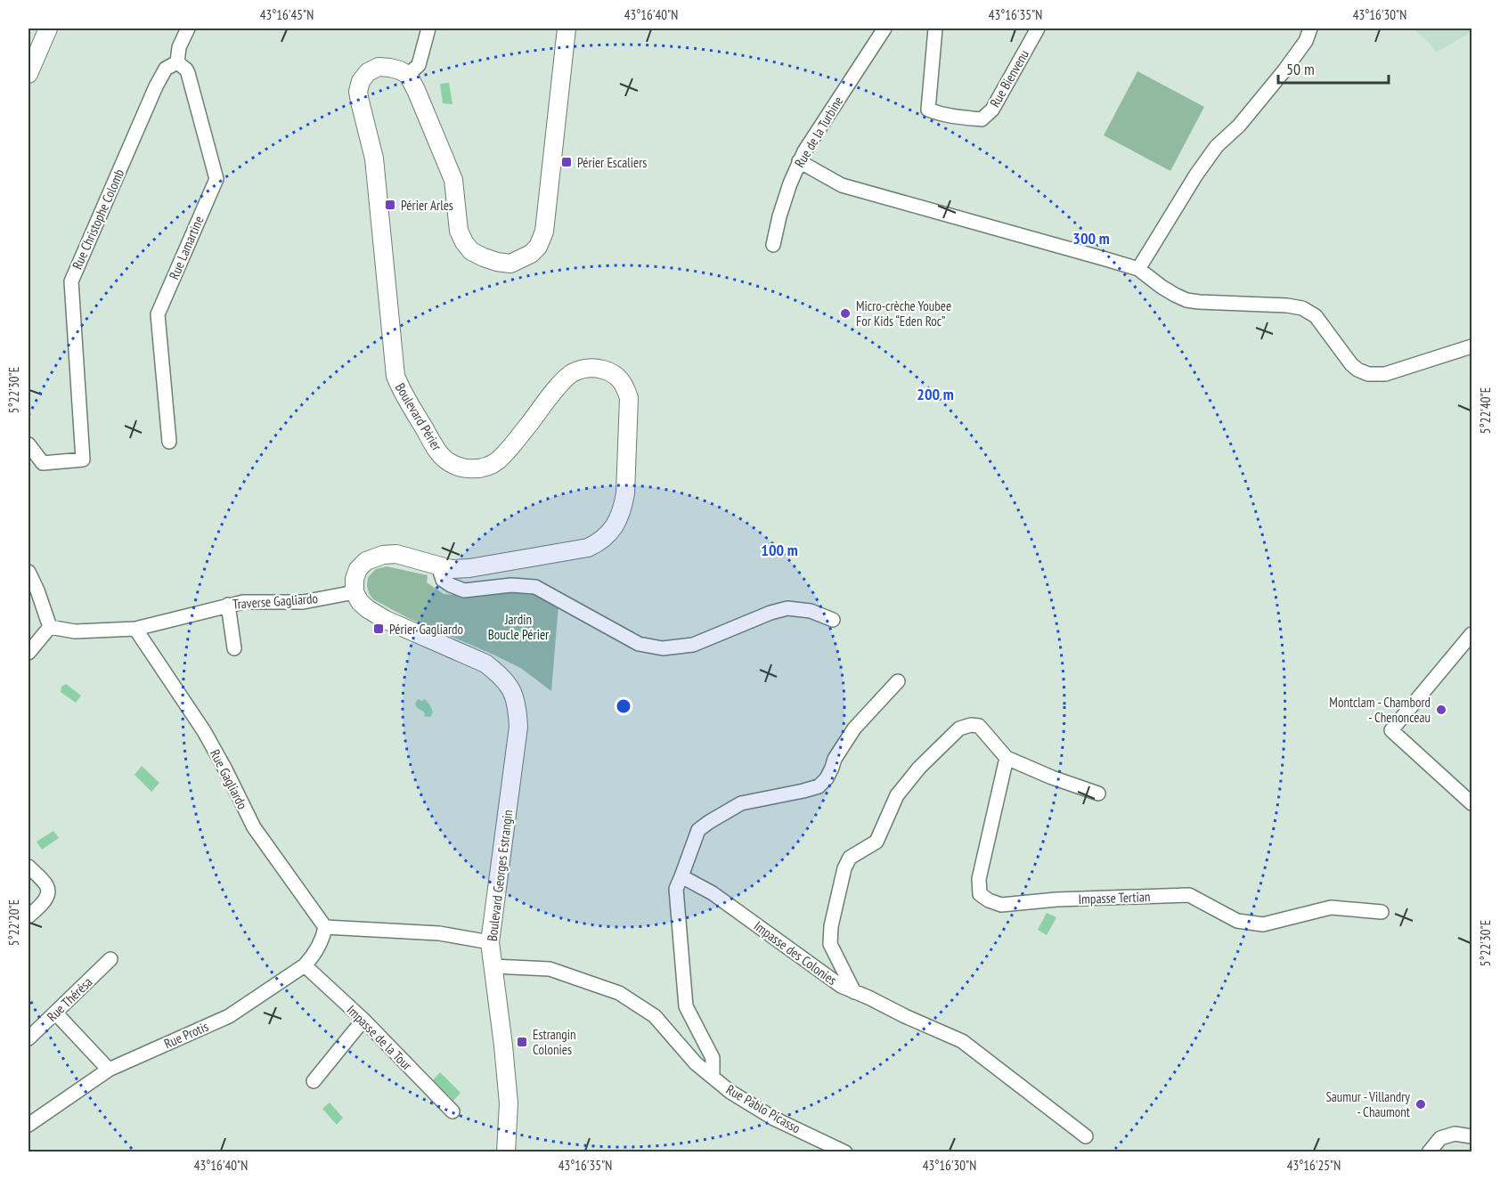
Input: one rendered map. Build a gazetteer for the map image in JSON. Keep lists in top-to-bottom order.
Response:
{
  "streets": {
    "street": [
      "Rue Bienvenu",
      "Rue de la Turbine",
      "Rue Christophe Colomb",
      "Rue Lamartine",
      "Boulevard Périer",
      "Traverse Gagliardo",
      "Rue Gagliardo",
      "Boulevard Georges Estrangin",
      "Impasse Tertian",
      "Impasse des Colonies",
      "Rue Thérésa",
      "Rue Protis",
      "Impasse de la Tour",
      "Rue Pablo Picasso"
    ]
  },
  "crossings": [
    ["Rue Christophe Colomb", "Rue Lamartine"],
    ["Boulevard Périer", "Traverse Gagliardo"],
    ["Boulevard Périer", "Boulevard Georges Estrangin"],
    ["Traverse Gagliardo", "Rue Gagliardo"],
    ["Traverse Gagliardo", "Boulevard Georges Estrangin"],
    ["Rue Gagliardo", "Rue Protis"],
    ["Boulevard Georges Estrangin", "Rue Pablo Picasso"],
    ["Rue Protis", "Impasse de la Tour"]
  ],
  "parks": ["Jardin Boucle Périer"],
  "places": {
    "transit": [
      "Périer Escaliers",
      "Périer Arles",
      "Périer Gagliardo",
      "Estrangin Colonies"
    ],
    "other": ["Micro-crèche Youbee For Kids “Eden Roc”", "Montclam - Chambord - Chenonceau", "Saumur - Villandry - Chaumont"]
  },
  "scale_bar": "50 m",
  "coordinates": [
    "43°16'45\"N",
    "43°16'40\"N",
    "43°16'35\"N",
    "43°16'30\"N",
    "5°22'30\"E",
    "5°22'40\"E",
    "5°22'20\"E",
    "43°16'25\"N"
  ],
  "rings": ["300 m", "200 m", "100 m"]
}
